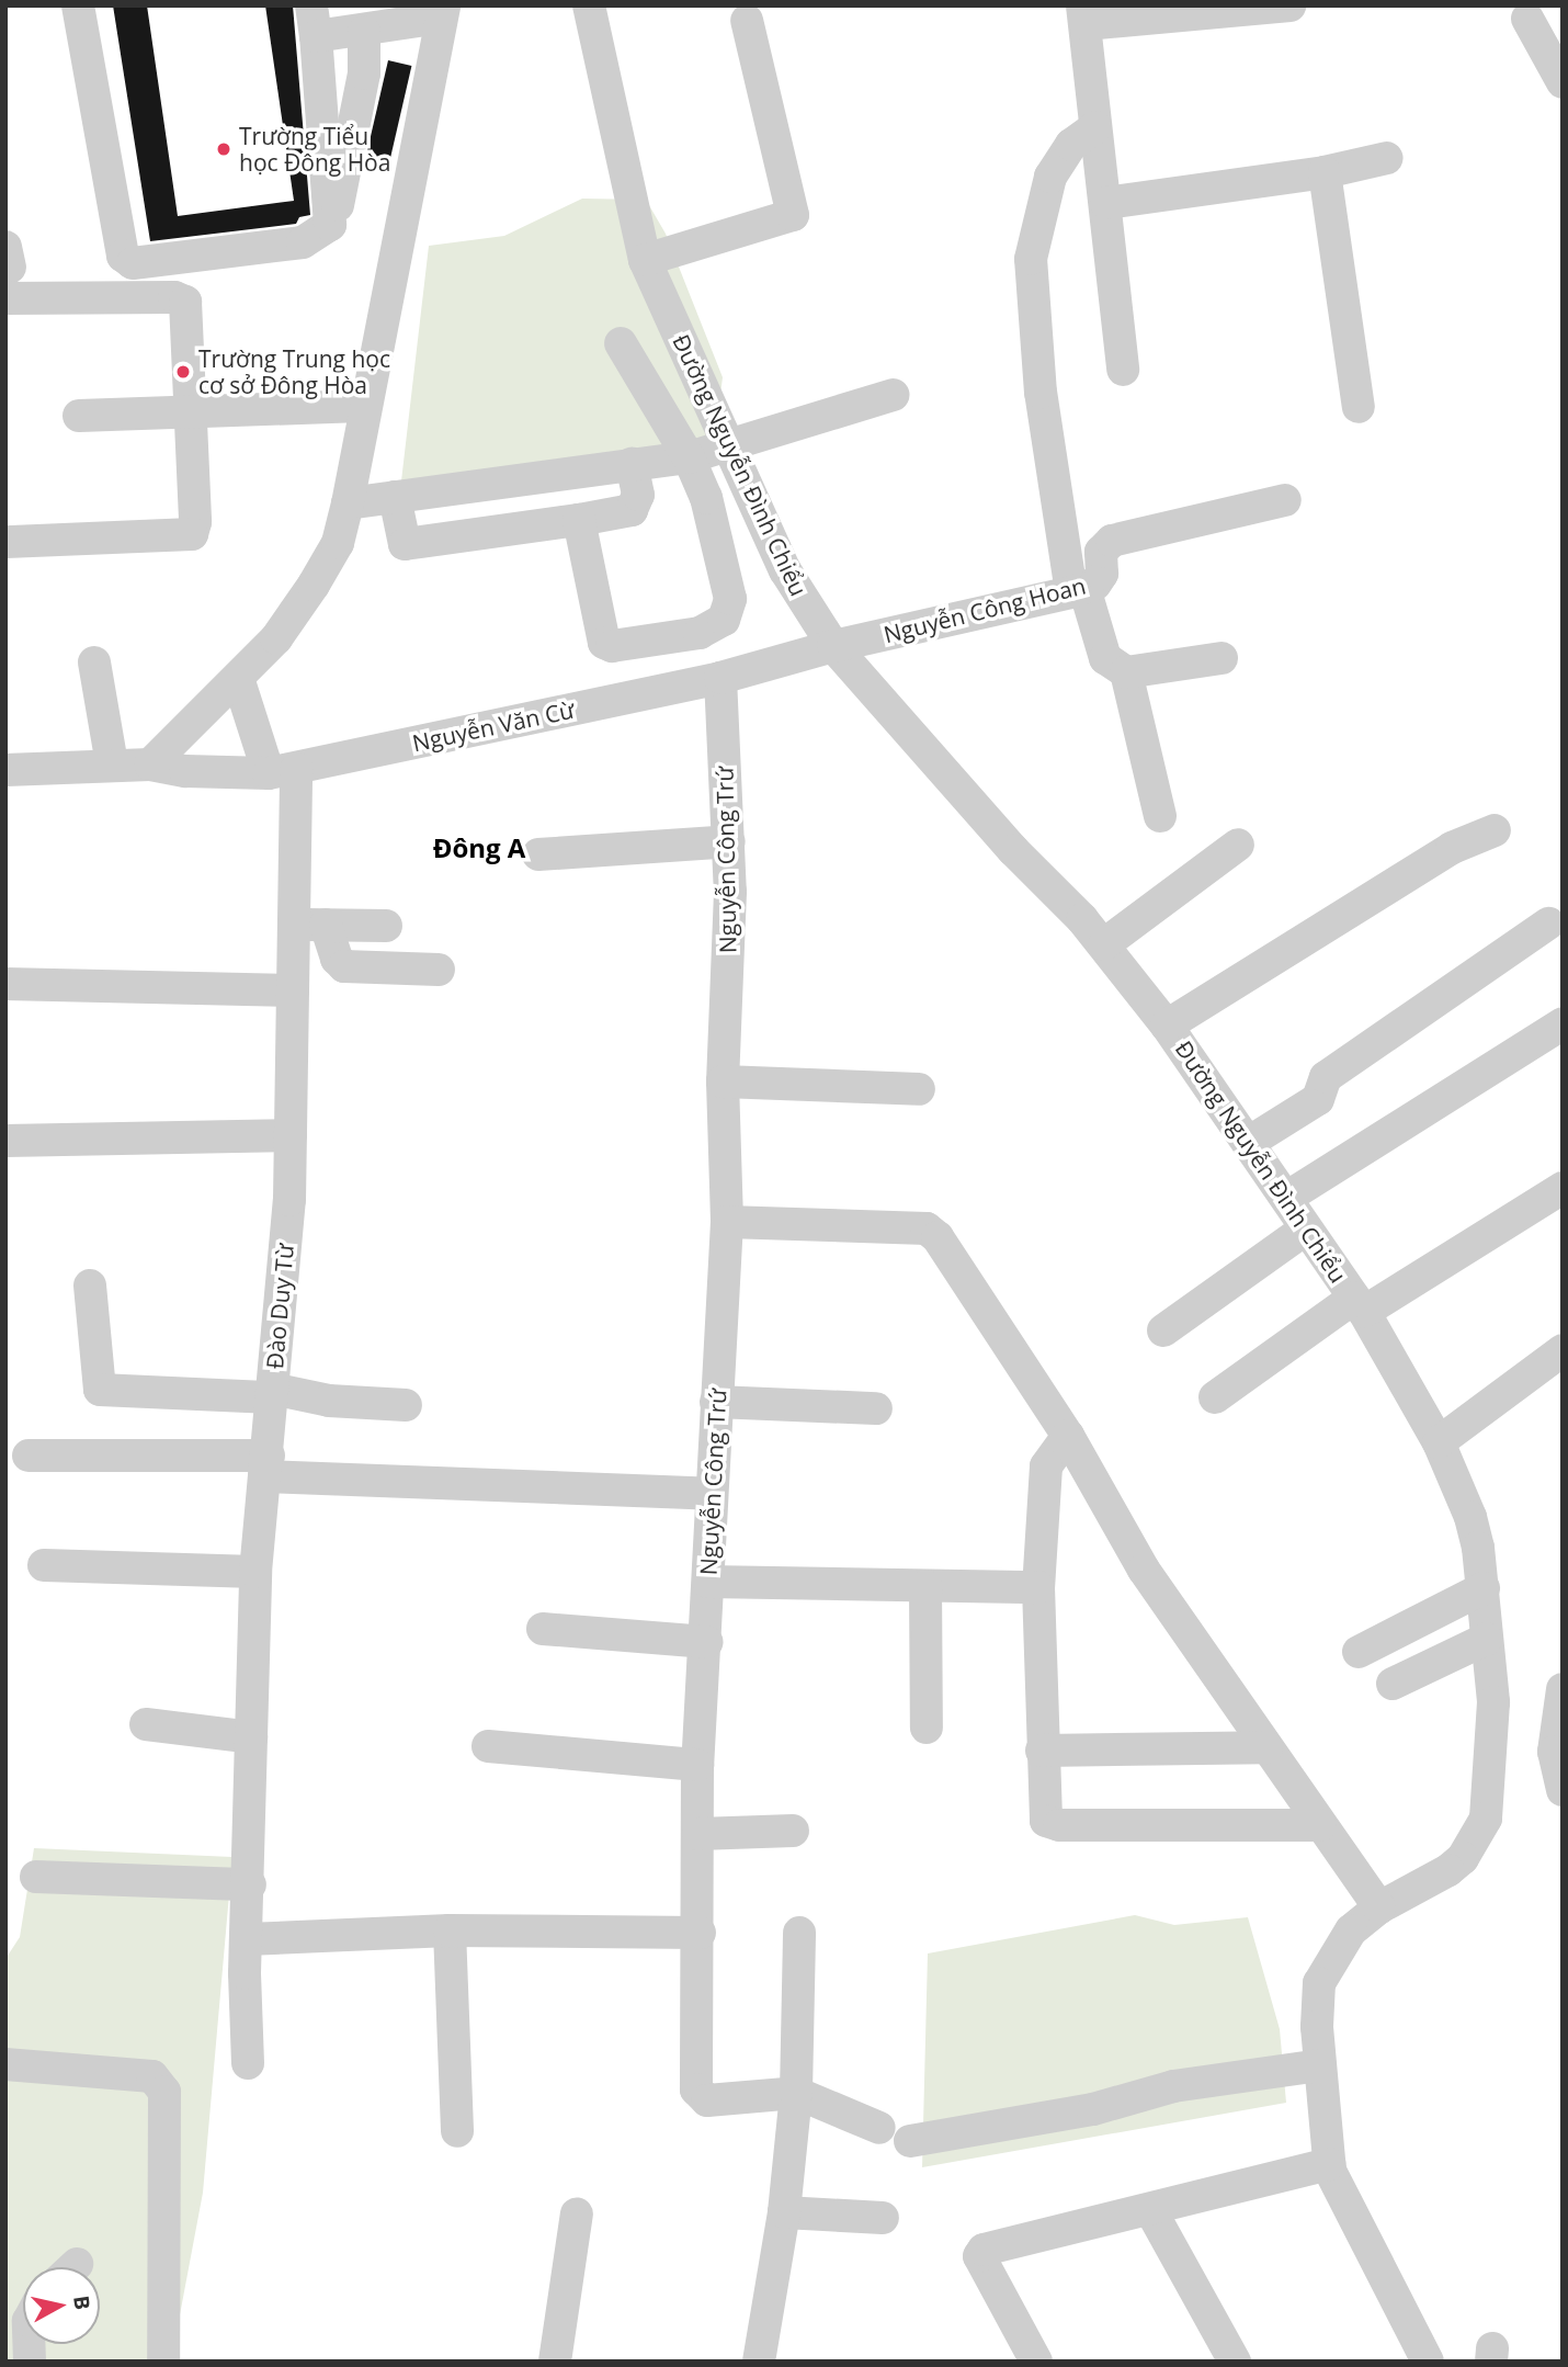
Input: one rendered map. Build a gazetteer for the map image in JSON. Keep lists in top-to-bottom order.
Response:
{
  "streets": {
    "street": [
      "Đường Nguyễn Đình Chiểu",
      "Nguyễn Công Hoan",
      "Nguyễn Văn Cừ",
      "Nguyễn Công Trứ",
      "Đào Duy Từ"
    ]
  },
  "crossings": [
    ["Đường Nguyễn Đình Chiểu", "Nguyễn Công Hoan"],
    ["Đường Nguyễn Đình Chiểu", "Nguyễn Văn Cừ"],
    ["Nguyễn Công Hoan", "Nguyễn Văn Cừ"],
    ["Nguyễn Văn Cừ", "Nguyễn Công Trứ"],
    ["Nguyễn Văn Cừ", "Đào Duy Từ"]
  ],
  "districts": ["Đông A"],
  "places": ["Trường Tiểu học Đông Hòa", "Trường Trung học cơ sở Đông Hòa"],
  "north": "right"
}
